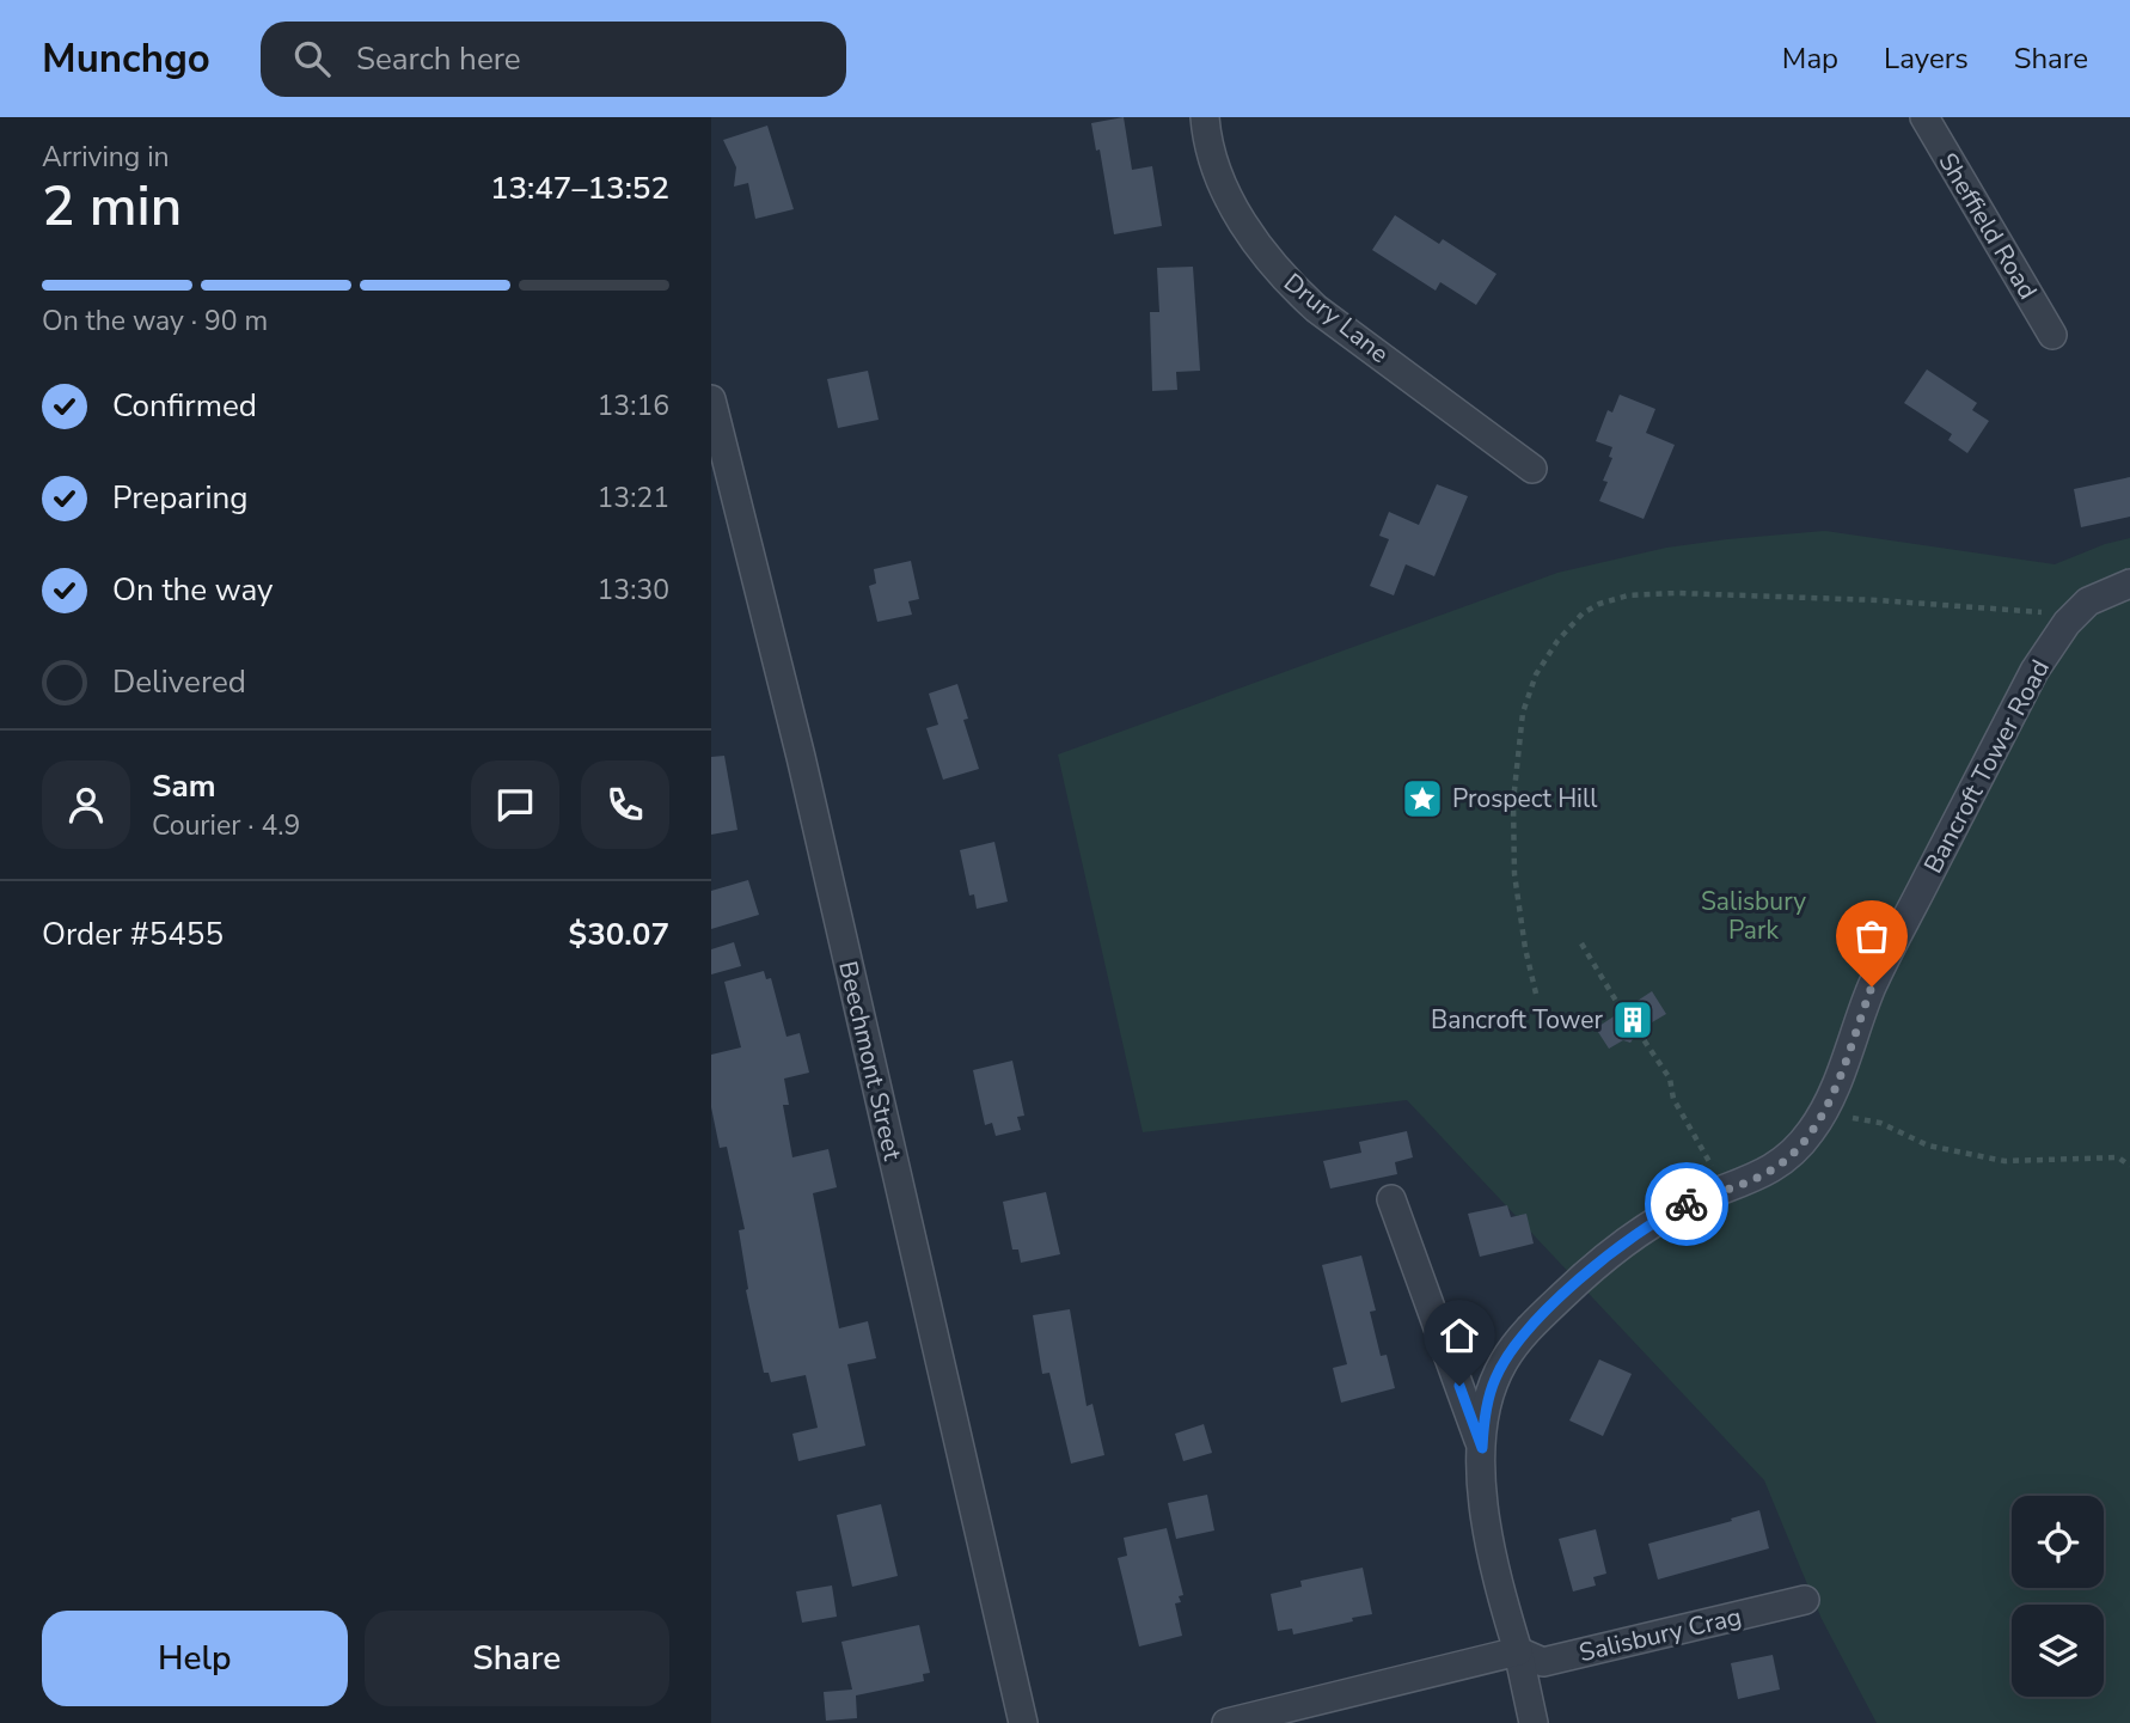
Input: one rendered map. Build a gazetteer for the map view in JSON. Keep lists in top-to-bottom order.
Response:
{
  "streets": {
    "street": [
      "Sheffield Road",
      "Drury Lane",
      "Bancroft Tower Road",
      "Beechmont Street",
      "Salisbury Crag"
    ]
  },
  "crossings": [
    ["Bancroft Tower Road", "Salisbury Crag"]
  ],
  "parks": ["Salisbury Park"],
  "places": {
    "place": ["Prospect Hill"],
    "building": ["Bancroft Tower"]
  },
  "page": {
    "header": "Munchgo",
    "search": "Search here",
    "nav": ["Map", "Layers", "Share"],
    "heading": ["2 min", "Arriving in", "13:47–13:52"],
    "panel": [
      "Sam",
      "Courier · 4.9",
      "Order #5455",
      "$30.07"
    ],
    "bar": "On the way · 90 m",
    "list": [
      ["Confirmed", "13:16"],
      ["Preparing", "13:21"],
      ["On the way", "13:30"],
      "Delivered"
    ],
    "buttons": ["Help", "Share"]
  }
}
